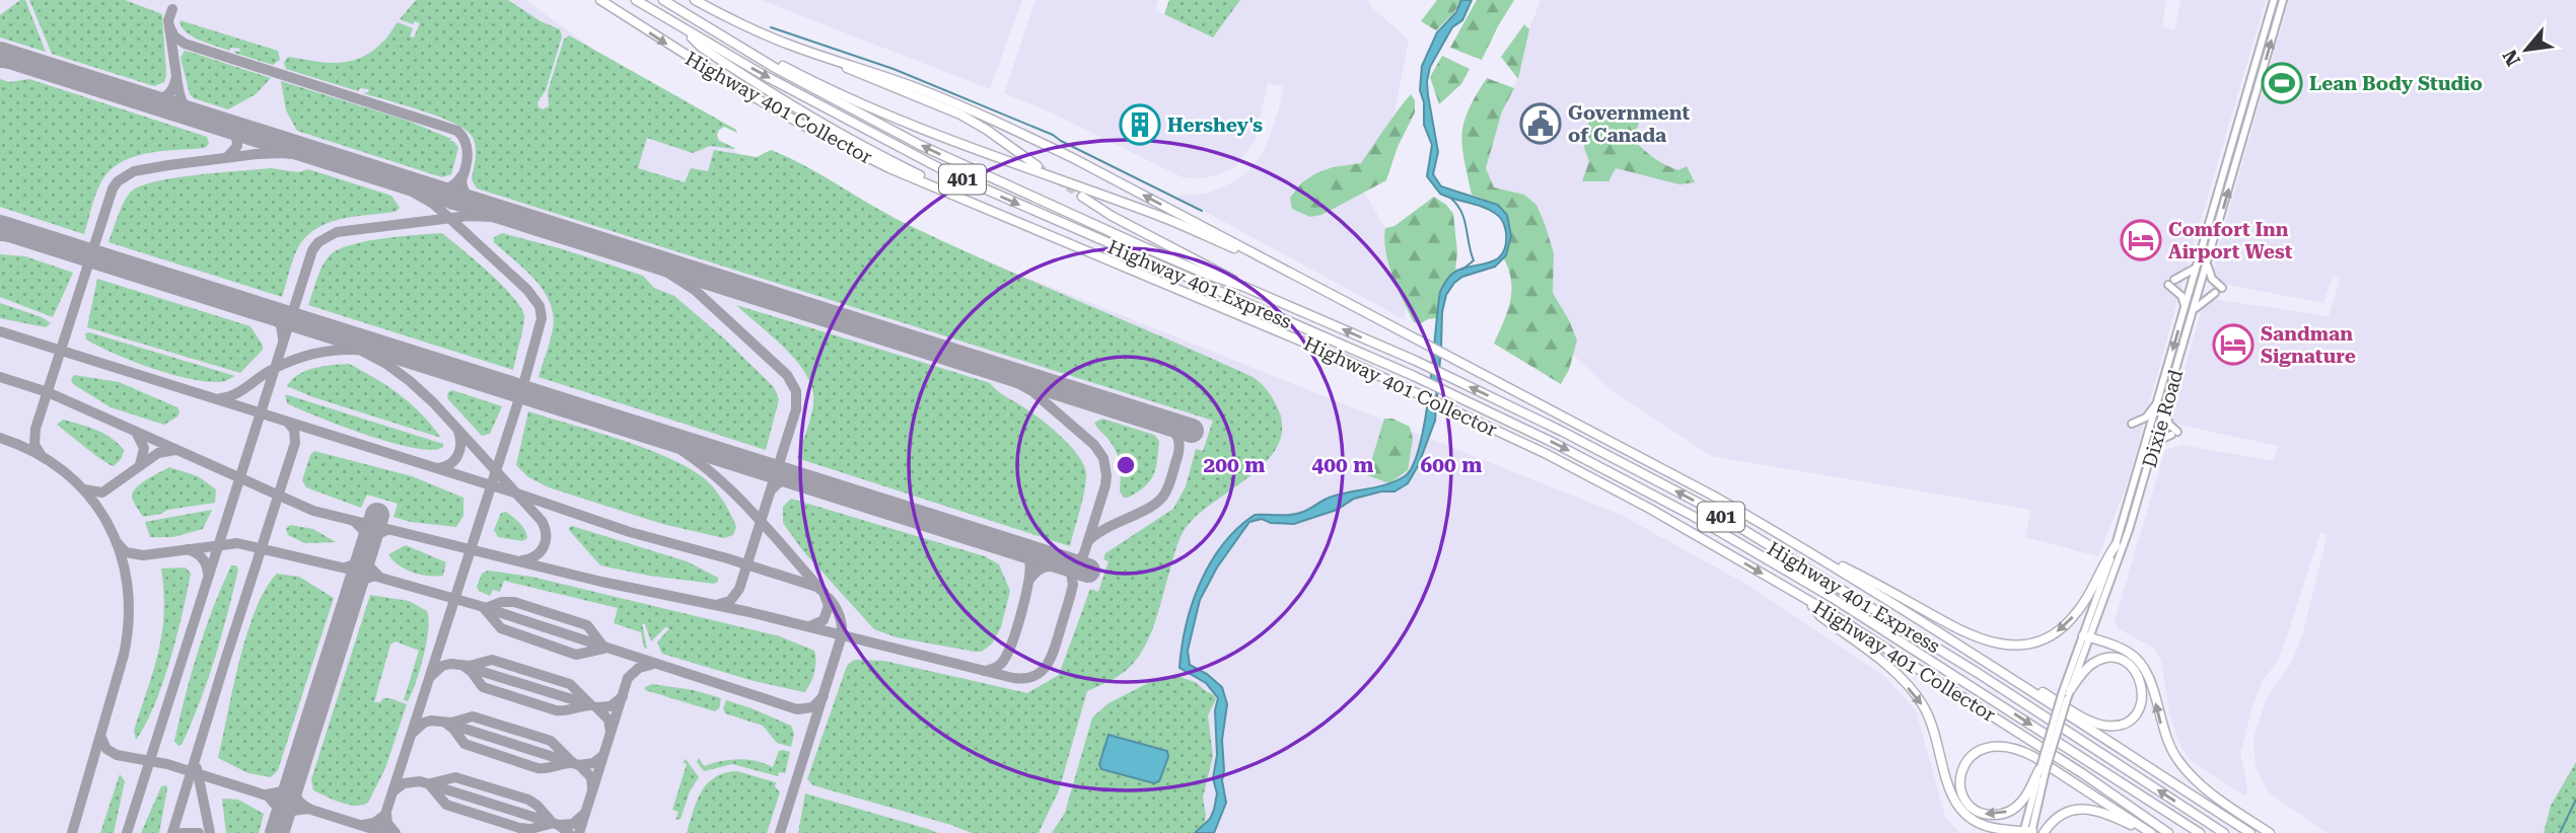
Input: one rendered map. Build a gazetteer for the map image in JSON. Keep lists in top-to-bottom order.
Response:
{
  "streets": {
    "highway": ["Highway 401 Collector", "401", "Highway 401 Express"],
    "main road": ["Dixie Road"]
  },
  "places": {
    "sports": ["Lean Body Studio"],
    "public building": ["Government of Canada"],
    "building": ["Hershey's"],
    "hotel": ["Comfort Inn Airport West", "Sandman Signature"]
  },
  "north": "bottom left",
  "rings": ["200 m", "400 m", "600 m"]
}
